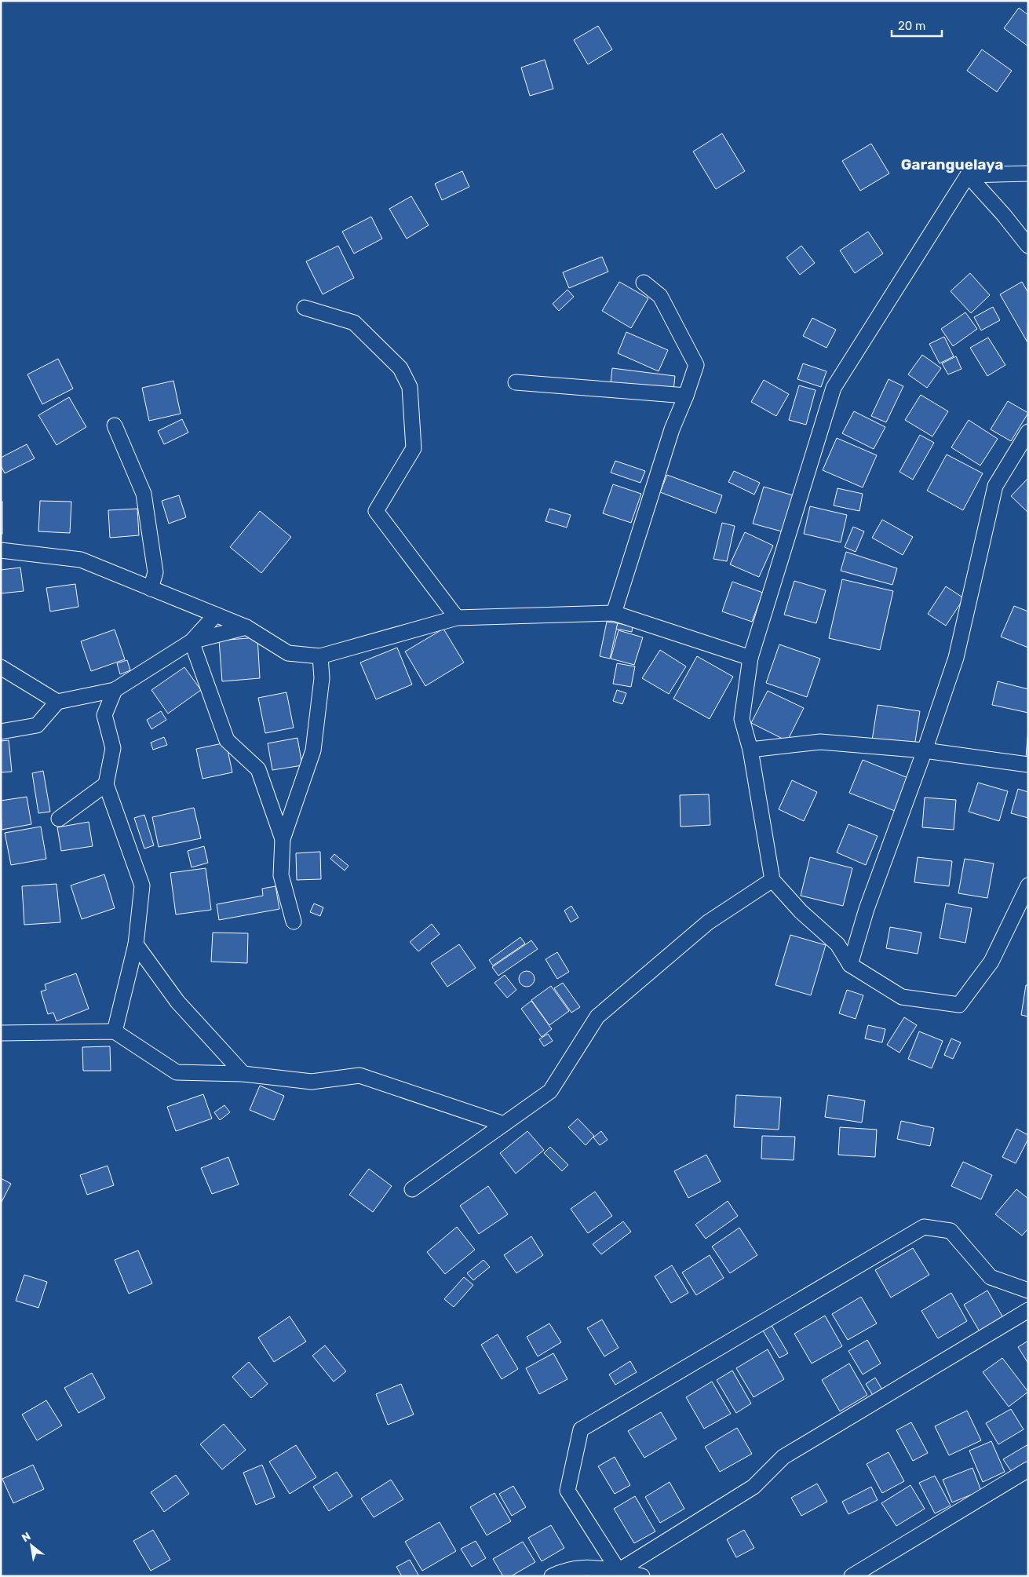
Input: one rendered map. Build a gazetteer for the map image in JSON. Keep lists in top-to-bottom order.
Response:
{
  "districts": ["Garanguelaya"],
  "scale_bar": "20 m",
  "north": "top left"
}
